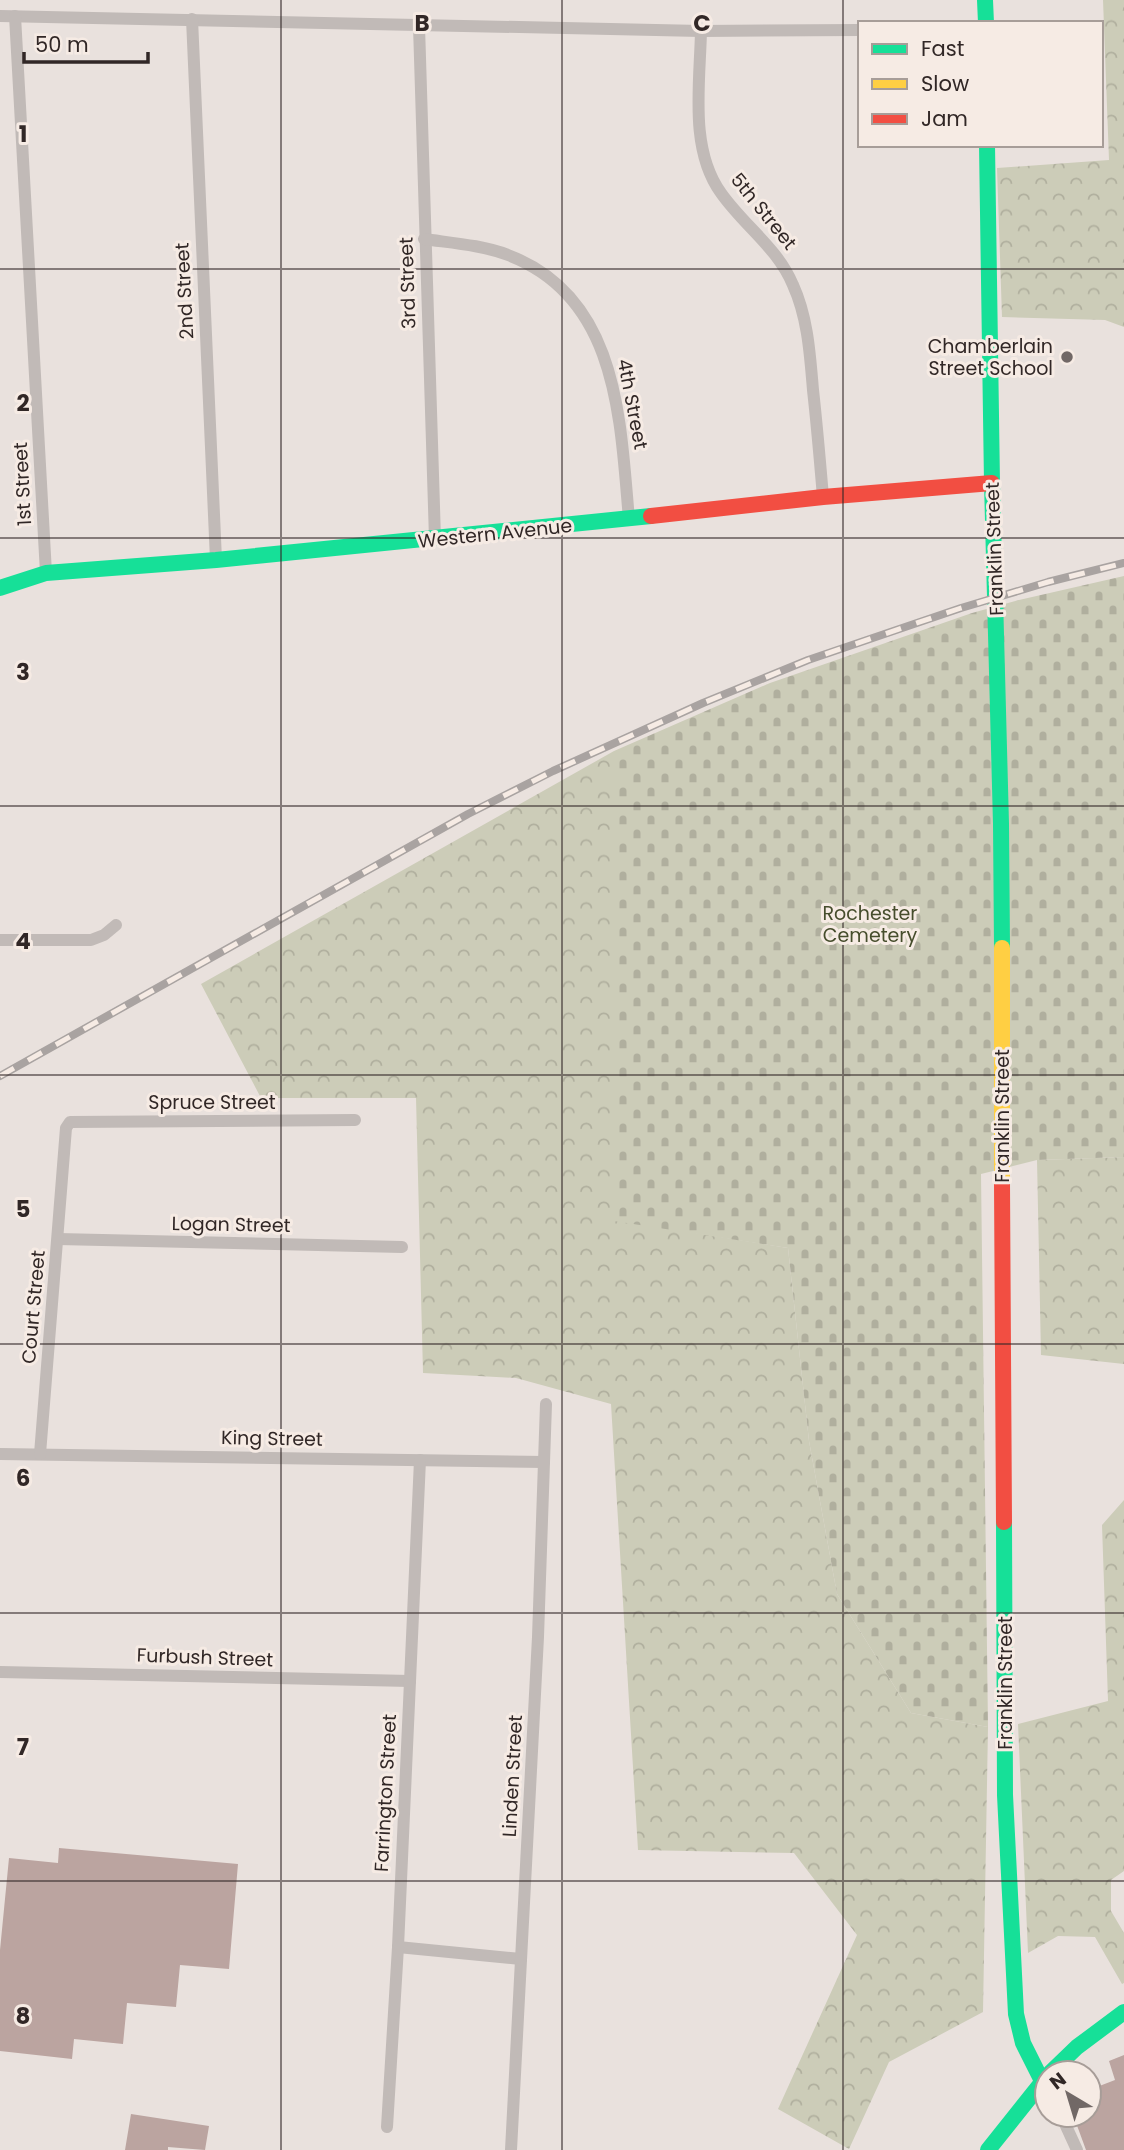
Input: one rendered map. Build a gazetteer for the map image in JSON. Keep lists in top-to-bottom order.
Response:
{
  "streets": {
    "street": [
      "5th Street",
      "3rd Street",
      "2nd Street",
      "4th Street",
      "1st Street",
      "Western Avenue",
      "Franklin Street",
      "Spruce Street",
      "Logan Street",
      "Court Street",
      "King Street",
      "Furbush Street",
      "Linden Street",
      "Farrington Street"
    ]
  },
  "crossings": [
    ["5th Street", "Western Avenue"],
    ["3rd Street", "4th Street"],
    ["3rd Street", "Western Avenue"],
    ["2nd Street", "Western Avenue"],
    ["4th Street", "Western Avenue"],
    ["1st Street", "Western Avenue"],
    ["Western Avenue", "Franklin Street"],
    ["Spruce Street", "Court Street"],
    ["Logan Street", "Court Street"],
    ["Court Street", "King Street"],
    ["King Street", "Linden Street"],
    ["King Street", "Farrington Street"],
    ["Furbush Street", "Farrington Street"]
  ],
  "parks": ["Rochester Cemetery"],
  "places": ["Chamberlain Street School"],
  "legend": ["Fast", "Slow", "Jam"],
  "scale_bar": "50 m",
  "north": "top left",
  "grid": {
    "columns": ["B", "C"],
    "rows": [
      "1",
      "2",
      "3",
      "4",
      "5",
      "6",
      "7",
      "8"
    ]
  }
}
